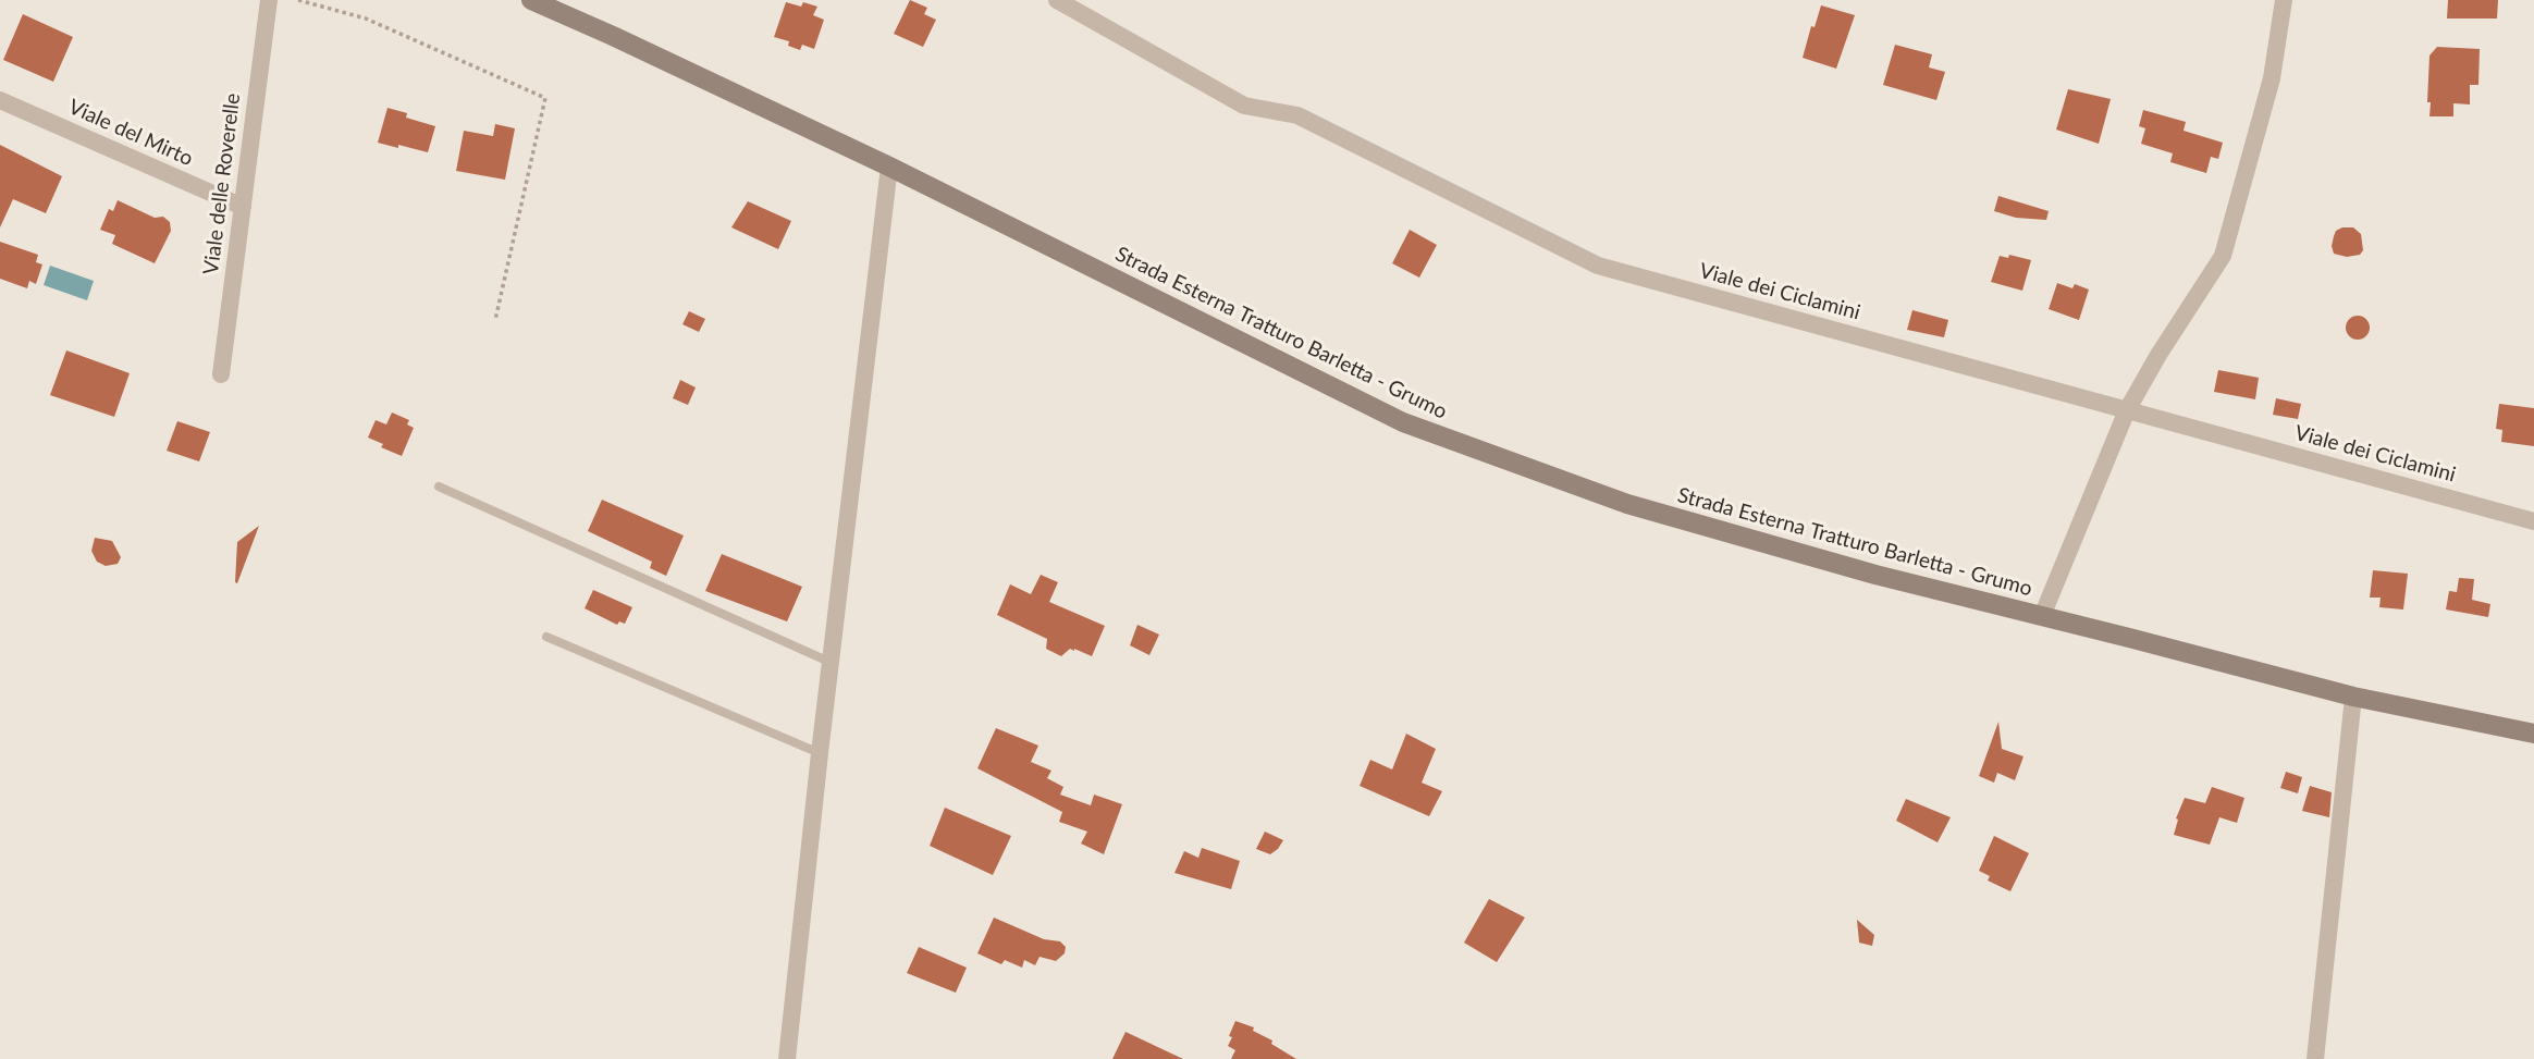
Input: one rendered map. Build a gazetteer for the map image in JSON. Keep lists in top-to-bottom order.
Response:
{
  "streets": {
    "street": [
      "Viale del Mirto",
      "Viale delle Roverelle",
      "Viale dei Ciclamini",
      "Strada Esterna Tratturo Barletta - Grumo"
    ]
  },
  "crossings": [
    ["Viale del Mirto", "Viale delle Roverelle"]
  ]
}
